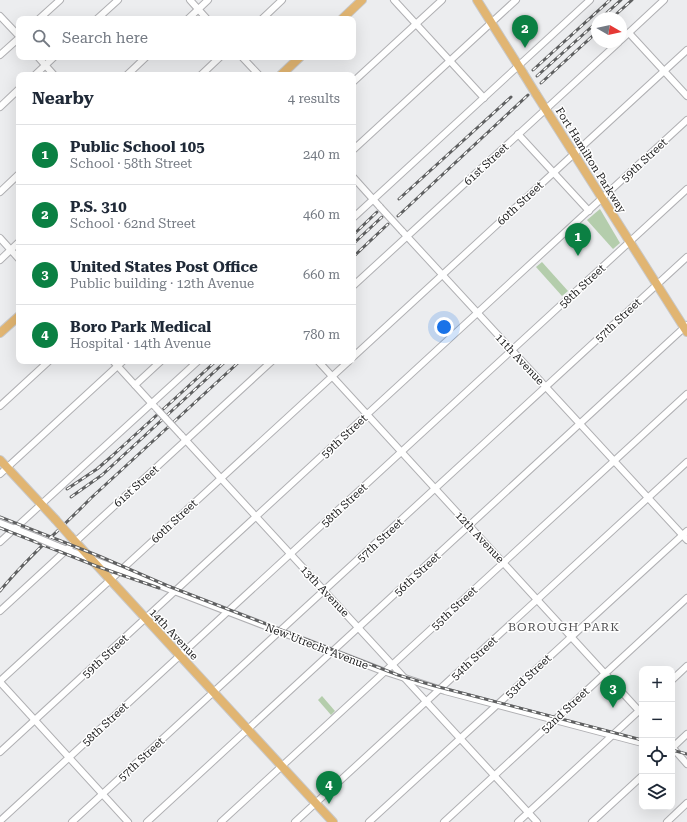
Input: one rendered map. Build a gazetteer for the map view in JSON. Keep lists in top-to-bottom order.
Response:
{
  "streets": {
    "main road": ["Fort Hamilton Parkway", "14th Avenue"],
    "street": [
      "59th Street",
      "61st Street",
      "60th Street",
      "58th Street",
      "57th Street",
      "11th Avenue",
      "12th Avenue",
      "56th Street",
      "13th Avenue",
      "55th Street",
      "New Utrecht Avenue",
      "54th Street",
      "53rd Street",
      "52nd Street"
    ]
  },
  "crossings": [
    ["Fort Hamilton Parkway", "59th Street"],
    ["Fort Hamilton Parkway", "61st Street"],
    ["Fort Hamilton Parkway", "60th Street"],
    ["Fort Hamilton Parkway", "58th Street"],
    ["Fort Hamilton Parkway", "57th Street"],
    ["Fort Hamilton Parkway", "56th Street"],
    ["59th Street", "11th Avenue"],
    ["59th Street", "12th Avenue"],
    ["59th Street", "13th Avenue"],
    ["59th Street", "14th Avenue"],
    ["59th Street", "New Utrecht Avenue"],
    ["61st Street", "11th Avenue"],
    ["61st Street", "13th Avenue"],
    ["61st Street", "14th Avenue"],
    ["61st Street", "New Utrecht Avenue"],
    ["60th Street", "11th Avenue"],
    ["60th Street", "12th Avenue"],
    ["60th Street", "13th Avenue"],
    ["60th Street", "14th Avenue"],
    ["60th Street", "New Utrecht Avenue"],
    ["58th Street", "11th Avenue"],
    ["58th Street", "12th Avenue"],
    ["58th Street", "13th Avenue"],
    ["58th Street", "14th Avenue"],
    ["58th Street", "New Utrecht Avenue"],
    ["57th Street", "11th Avenue"],
    ["57th Street", "12th Avenue"],
    ["57th Street", "13th Avenue"],
    ["57th Street", "14th Avenue"],
    ["57th Street", "New Utrecht Avenue"],
    ["11th Avenue", "56th Street"],
    ["11th Avenue", "55th Street"],
    ["11th Avenue", "54th Street"],
    ["11th Avenue", "53rd Street"],
    ["12th Avenue", "56th Street"],
    ["12th Avenue", "55th Street"],
    ["12th Avenue", "54th Street"],
    ["12th Avenue", "53rd Street"],
    ["12th Avenue", "52nd Street"],
    ["56th Street", "13th Avenue"],
    ["56th Street", "14th Avenue"],
    ["56th Street", "New Utrecht Avenue"],
    ["13th Avenue", "55th Street"],
    ["13th Avenue", "New Utrecht Avenue"],
    ["13th Avenue", "54th Street"],
    ["13th Avenue", "53rd Street"],
    ["13th Avenue", "52nd Street"],
    ["55th Street", "14th Avenue"],
    ["55th Street", "New Utrecht Avenue"],
    ["14th Avenue", "New Utrecht Avenue"],
    ["14th Avenue", "54th Street"],
    ["New Utrecht Avenue", "54th Street"],
    ["New Utrecht Avenue", "53rd Street"],
    ["New Utrecht Avenue", "52nd Street"]
  ],
  "districts": ["BOROUGH PARK"],
  "north": "right",
  "page": {
    "pins": [
      "2",
      "1",
      "3",
      "4"
    ],
    "search": "Search here",
    "heading": ["Nearby", "4 results"],
    "list": [
      {
        "mark": "1",
        "name": "Public School 105",
        "note": "School · 58th Street",
        "value": "240 m"
      },
      {
        "mark": "2",
        "name": "P.S. 310",
        "note": "School · 62nd Street",
        "value": "460 m"
      },
      {
        "mark": "3",
        "name": "United States Post Office",
        "note": "Public building · 12th Avenue",
        "value": "660 m"
      },
      {
        "mark": "4",
        "name": "Boro Park Medical",
        "note": "Hospital · 14th Avenue",
        "value": "780 m"
      }
    ],
    "map_buttons": ["+", "−"]
  }
}
